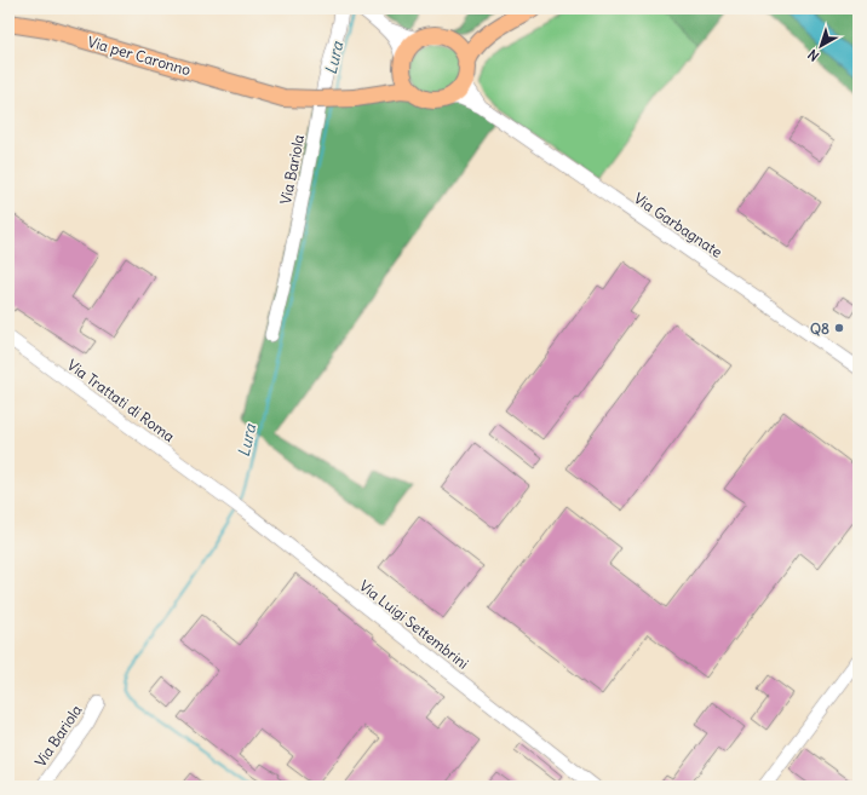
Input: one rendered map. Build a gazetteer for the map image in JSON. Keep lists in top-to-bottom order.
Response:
{
  "streets": {
    "main road": ["Via per Caronno"],
    "street": [
      "Via Bariola",
      "Via Garbagnate",
      "Via Trattati di Roma",
      "Via Luigi Settembrini"
    ]
  },
  "crossings": [
    ["Via Trattati di Roma", "Via Luigi Settembrini"]
  ],
  "water": ["Lura"],
  "places": ["Q8"],
  "north": "bottom left"
}
